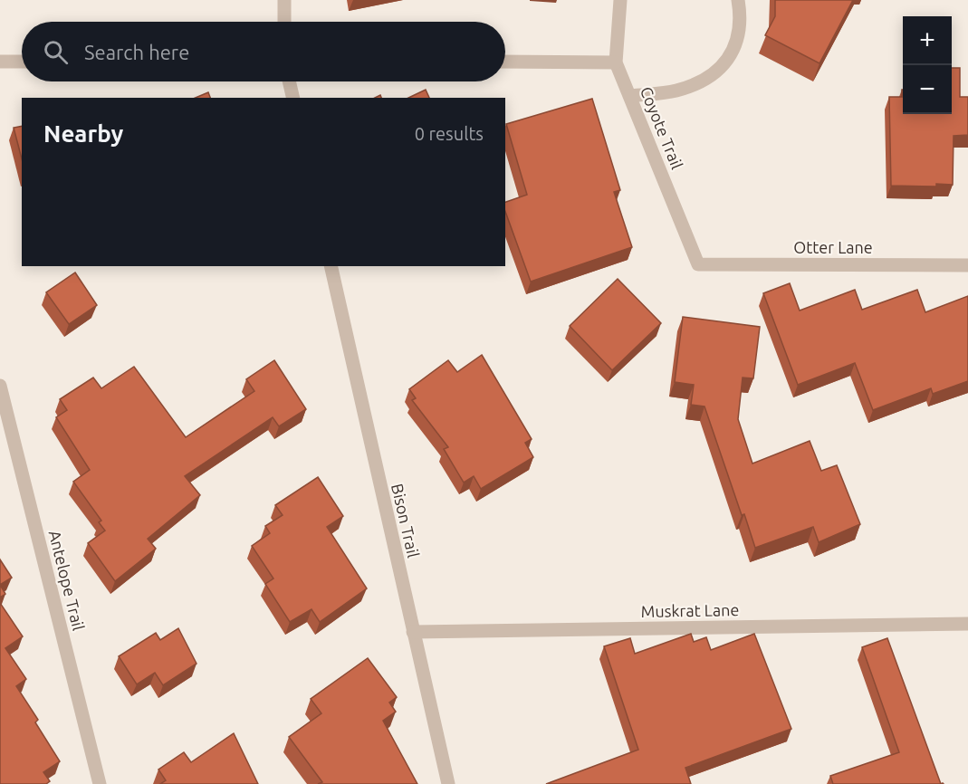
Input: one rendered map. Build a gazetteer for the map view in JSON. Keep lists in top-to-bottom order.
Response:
{
  "streets": {
    "street": [
      "Coyote Trail",
      "Otter Lane",
      "Bison Trail",
      "Antelope Trail",
      "Muskrat Lane"
    ]
  },
  "crossings": [
    ["Coyote Trail", "Otter Lane"],
    ["Bison Trail", "Muskrat Lane"]
  ],
  "page": {
    "map_buttons": ["+", "−"],
    "search": "Search here",
    "heading": ["Nearby", "0 results"]
  }
}
